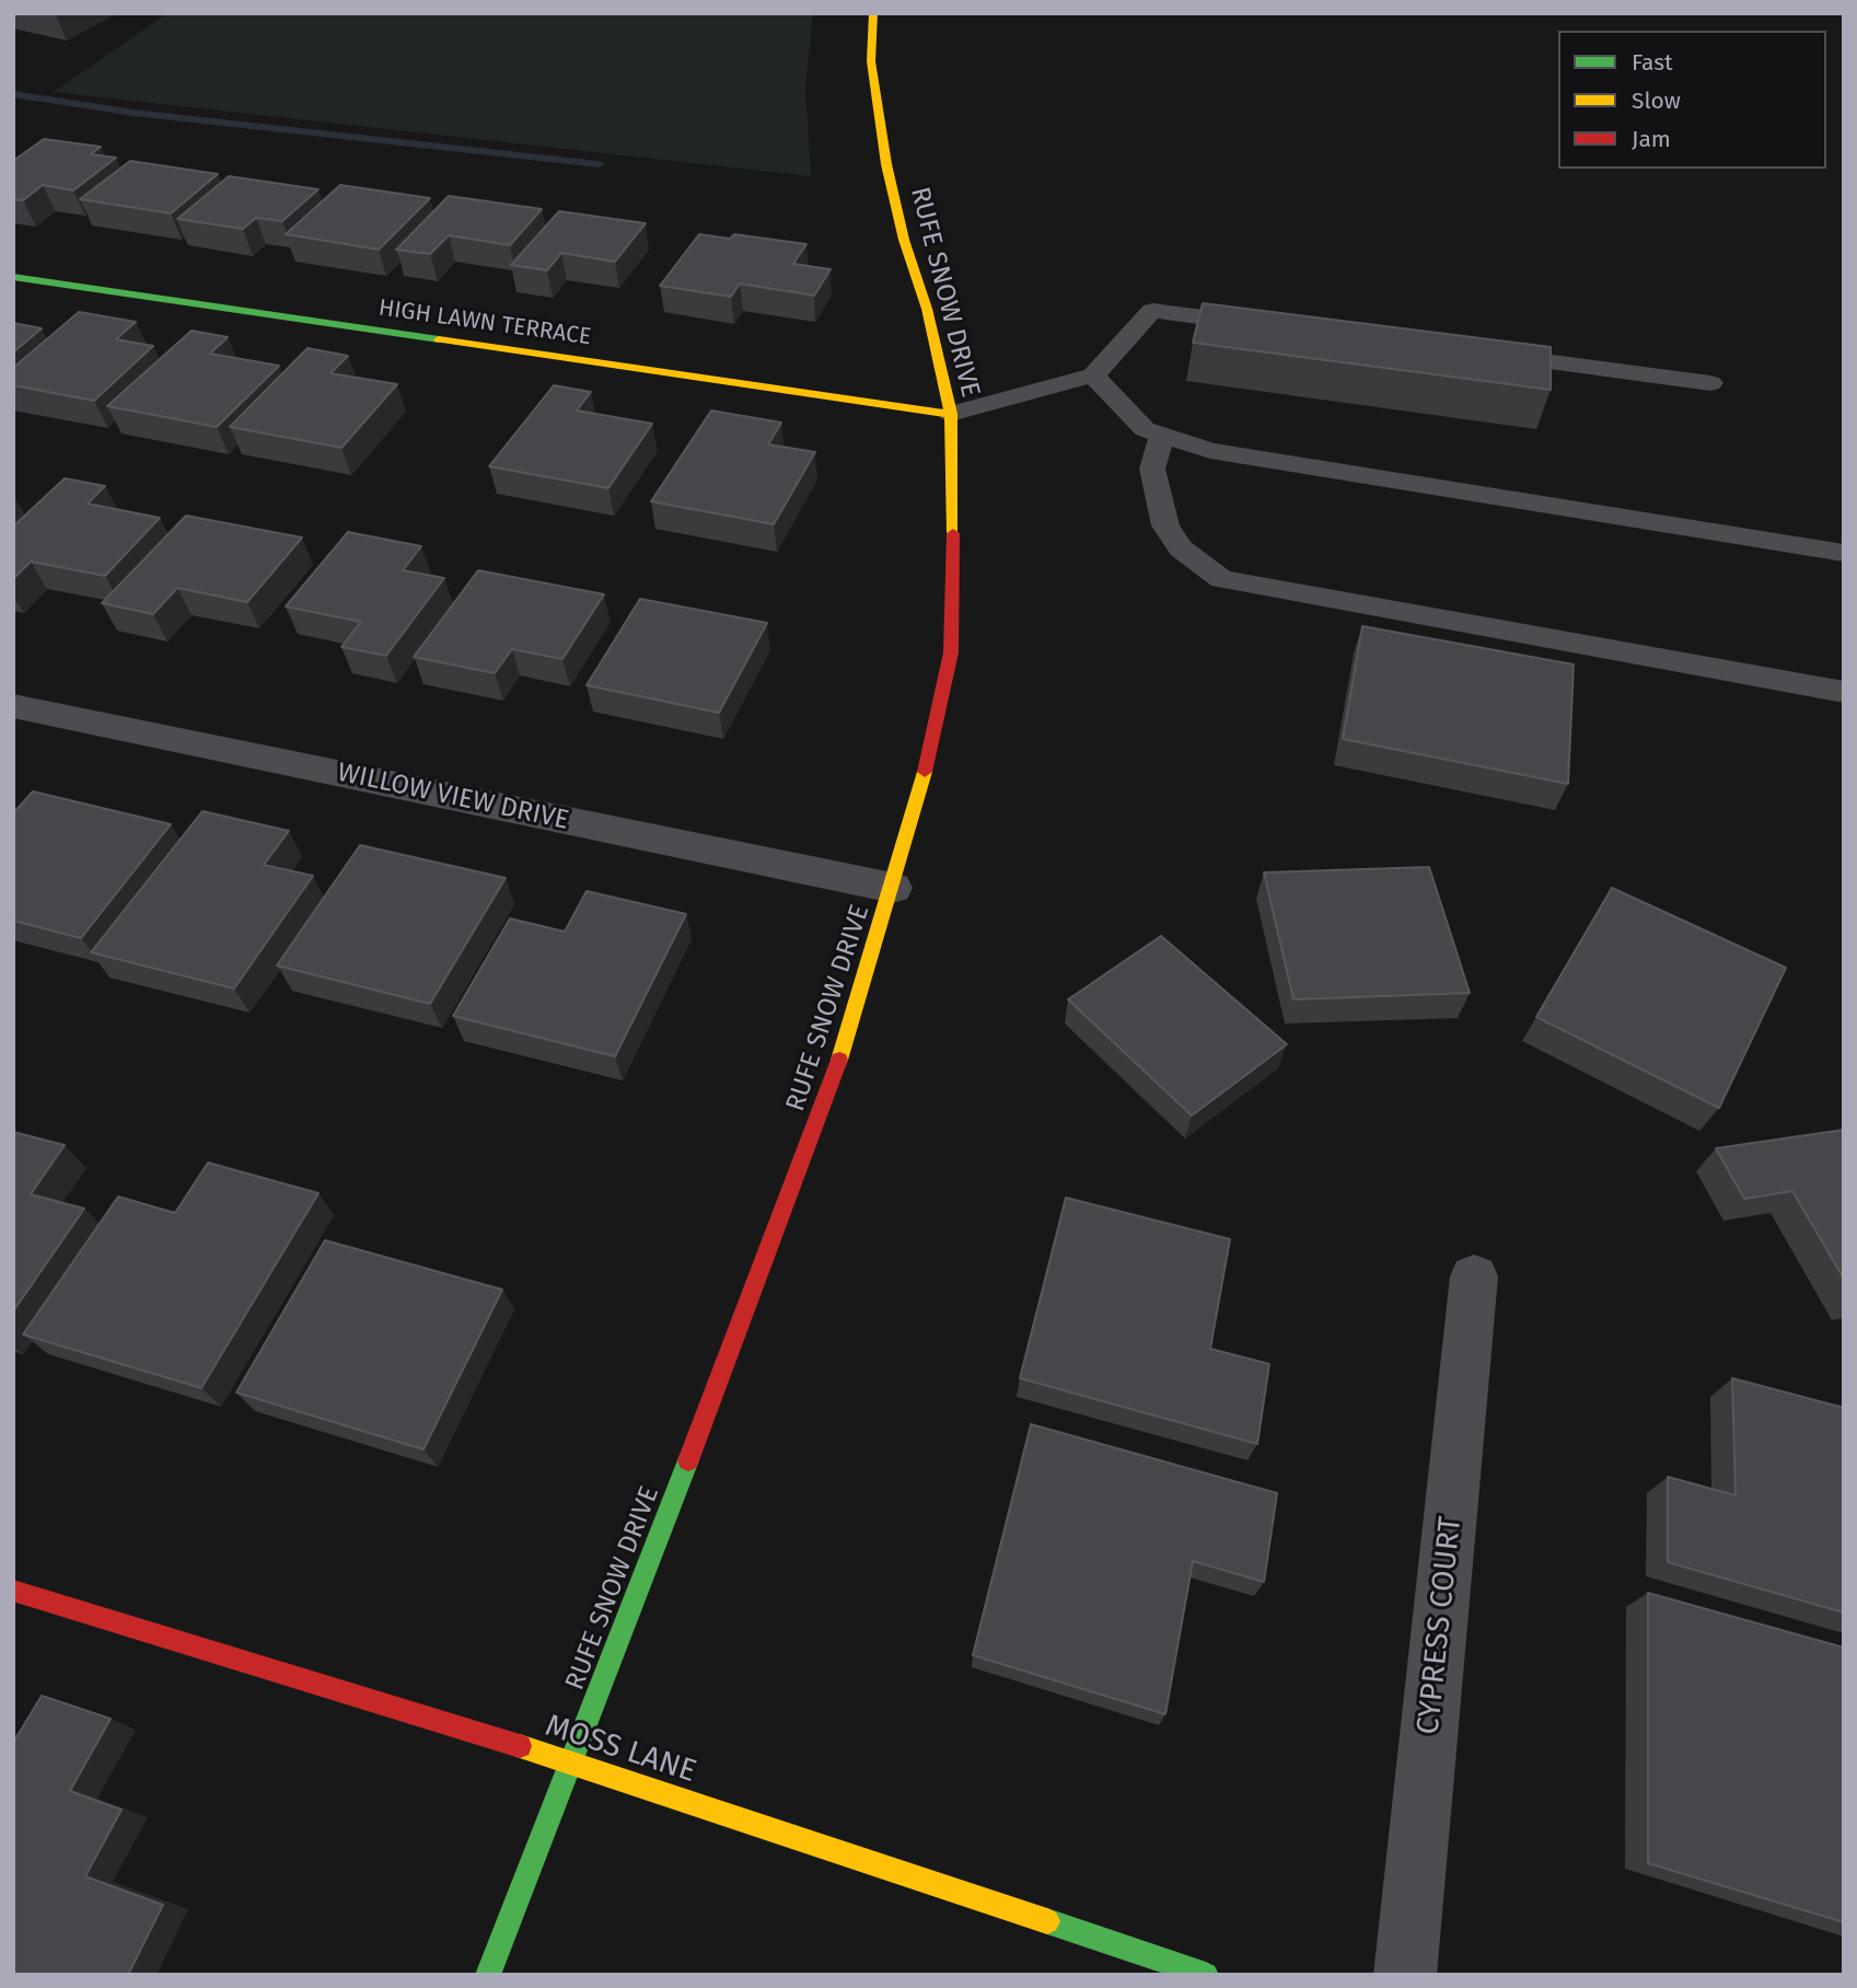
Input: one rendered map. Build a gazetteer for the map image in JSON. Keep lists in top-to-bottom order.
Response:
{
  "streets": {
    "main road": ["RUFE SNOW DRIVE", "HIGH LAWN TERRACE", "MOSS LANE"],
    "street": ["WILLOW VIEW DRIVE", "CYPRESS COURT"]
  },
  "crossings": [
    ["RUFE SNOW DRIVE", "HIGH LAWN TERRACE"],
    ["RUFE SNOW DRIVE", "WILLOW VIEW DRIVE"],
    ["RUFE SNOW DRIVE", "MOSS LANE"]
  ],
  "legend": ["Fast", "Slow", "Jam"]
}
